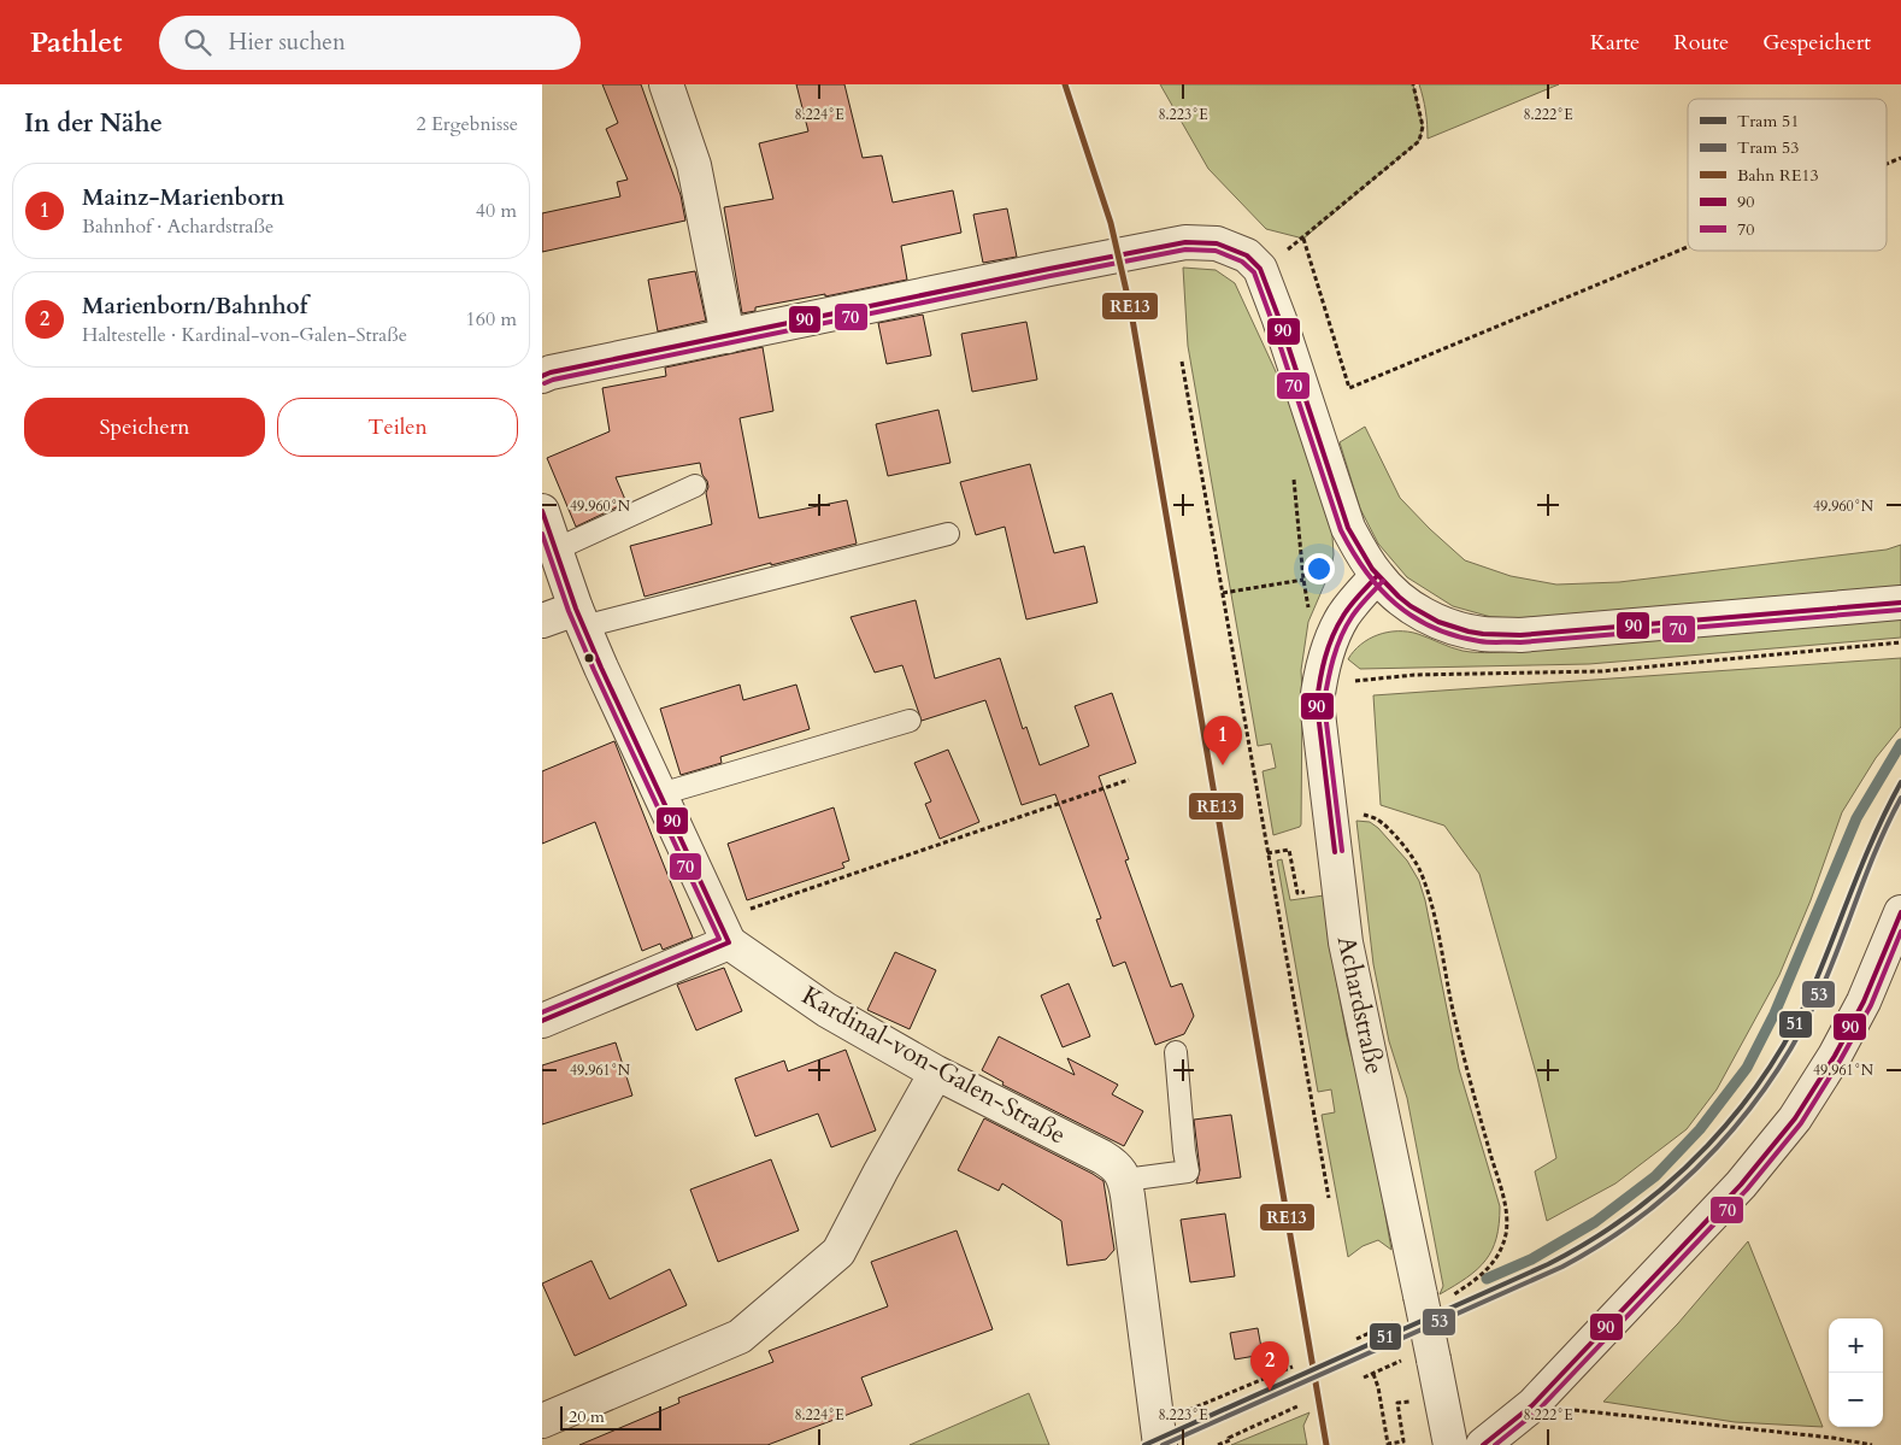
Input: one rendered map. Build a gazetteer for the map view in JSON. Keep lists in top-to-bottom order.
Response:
{
  "streets": {
    "street": ["Achardstraße", "Kardinal-von-Galen-Straße"]
  },
  "lines": [
    "rail line RE13",
    "transit line 90",
    "transit line 70",
    "tram line 51",
    "tram line 53"
  ],
  "legend": [
    "Tram 51",
    "Tram 53",
    "Bahn RE13",
    "90",
    "70"
  ],
  "scale_bar": "20 m",
  "page": {
    "header": "Pathlet",
    "search": "Hier suchen",
    "nav": ["Karte", "Route", "Gespeichert"],
    "heading": ["In der Nähe", "2 Ergebnisse"],
    "list": [
      {
        "mark": "1",
        "name": "Mainz-Marienborn",
        "note": "Bahnhof · Achardstraße",
        "value": "40 m"
      },
      {
        "mark": "2",
        "name": "Marienborn/Bahnhof",
        "note": "Haltestelle · Kardinal-von-Galen-Straße",
        "value": "160 m"
      }
    ],
    "buttons": ["Speichern", "Teilen"],
    "pins": ["1", "2"],
    "map_buttons": ["+", "−"],
    "scale": "20 m"
  },
  "coordinates": [
    "8.224°E",
    "8.223°E",
    "8.222°E",
    "49.960°N",
    "49.961°N"
  ]
}
